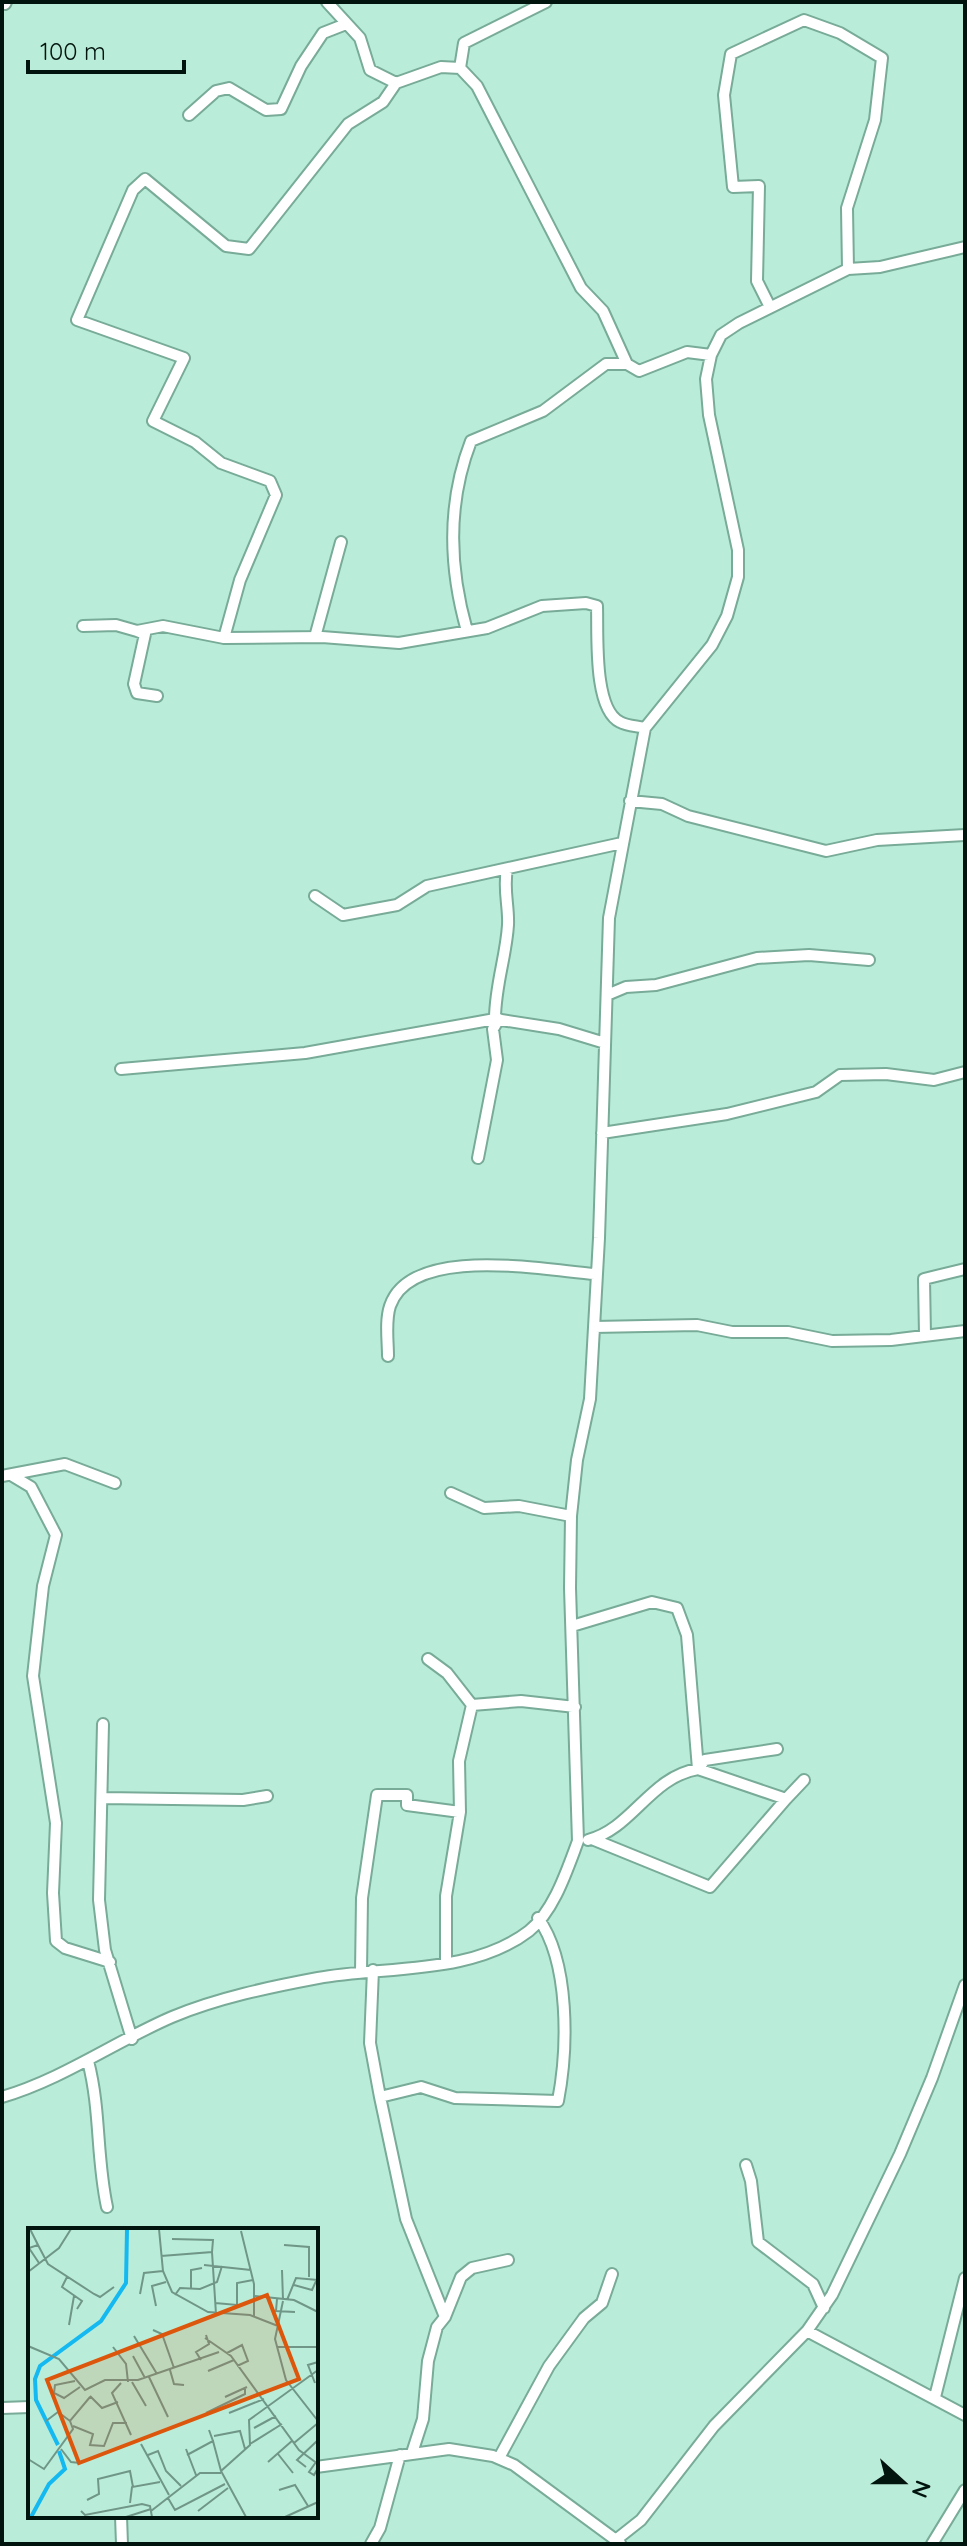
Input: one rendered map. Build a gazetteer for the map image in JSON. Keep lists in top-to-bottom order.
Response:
{
  "scale_bar": "100 m",
  "north": "right"
}
